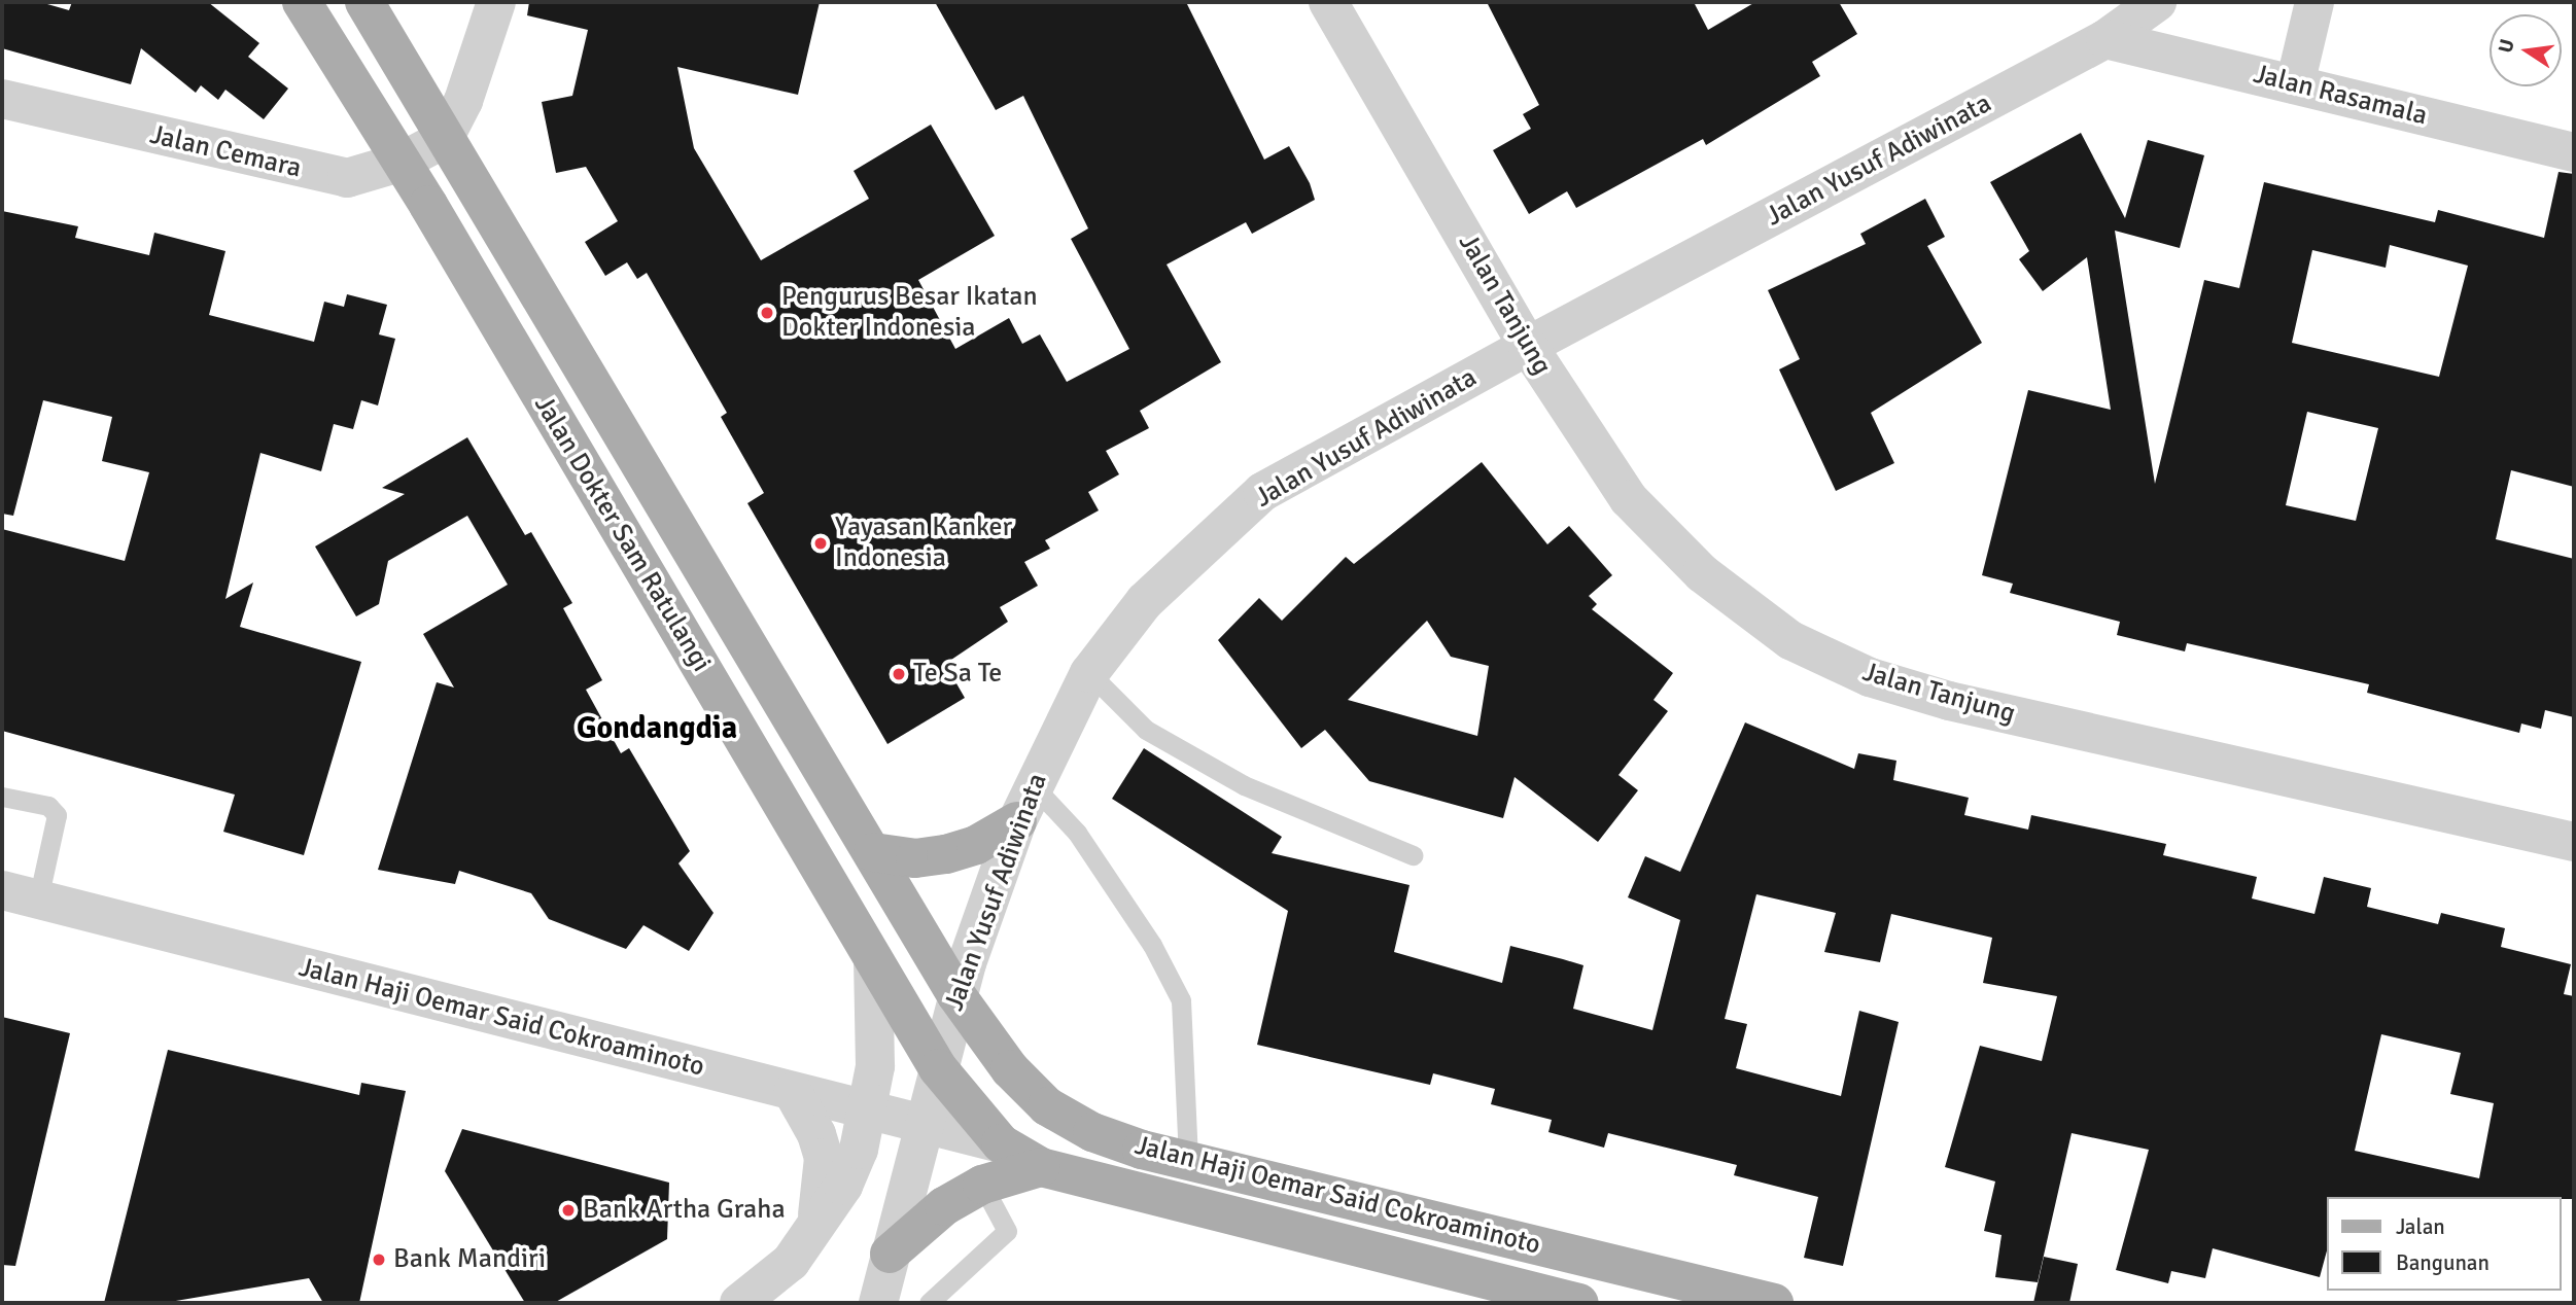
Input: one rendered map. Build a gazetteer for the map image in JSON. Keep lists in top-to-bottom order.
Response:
{
  "streets": {
    "main road": ["Jalan Dokter Sam Ratulangi", "Jalan Haji Oemar Said Cokroaminoto"],
    "street": [
      "Jalan Rasamala",
      "Jalan Cemara",
      "Jalan Yusuf Adiwinata",
      "Jalan Tanjung"
    ]
  },
  "crossings": [
    ["Jalan Rasamala", "Jalan Yusuf Adiwinata"],
    ["Jalan Cemara", "Jalan Dokter Sam Ratulangi"],
    ["Jalan Yusuf Adiwinata", "Jalan Tanjung"],
    ["Jalan Yusuf Adiwinata", "Jalan Dokter Sam Ratulangi"],
    ["Jalan Yusuf Adiwinata", "Jalan Haji Oemar Said Cokroaminoto"],
    ["Jalan Dokter Sam Ratulangi", "Jalan Haji Oemar Said Cokroaminoto"]
  ],
  "districts": ["Gondangdia"],
  "places": [
    "Pengurus Besar Ikatan Dokter Indonesia",
    "Yayasan Kanker Indonesia",
    "Te Sa Te",
    "Bank Artha Graha",
    "Bank Mandiri"
  ],
  "legend": ["Jalan", "Bangunan"],
  "north": "left"
}
